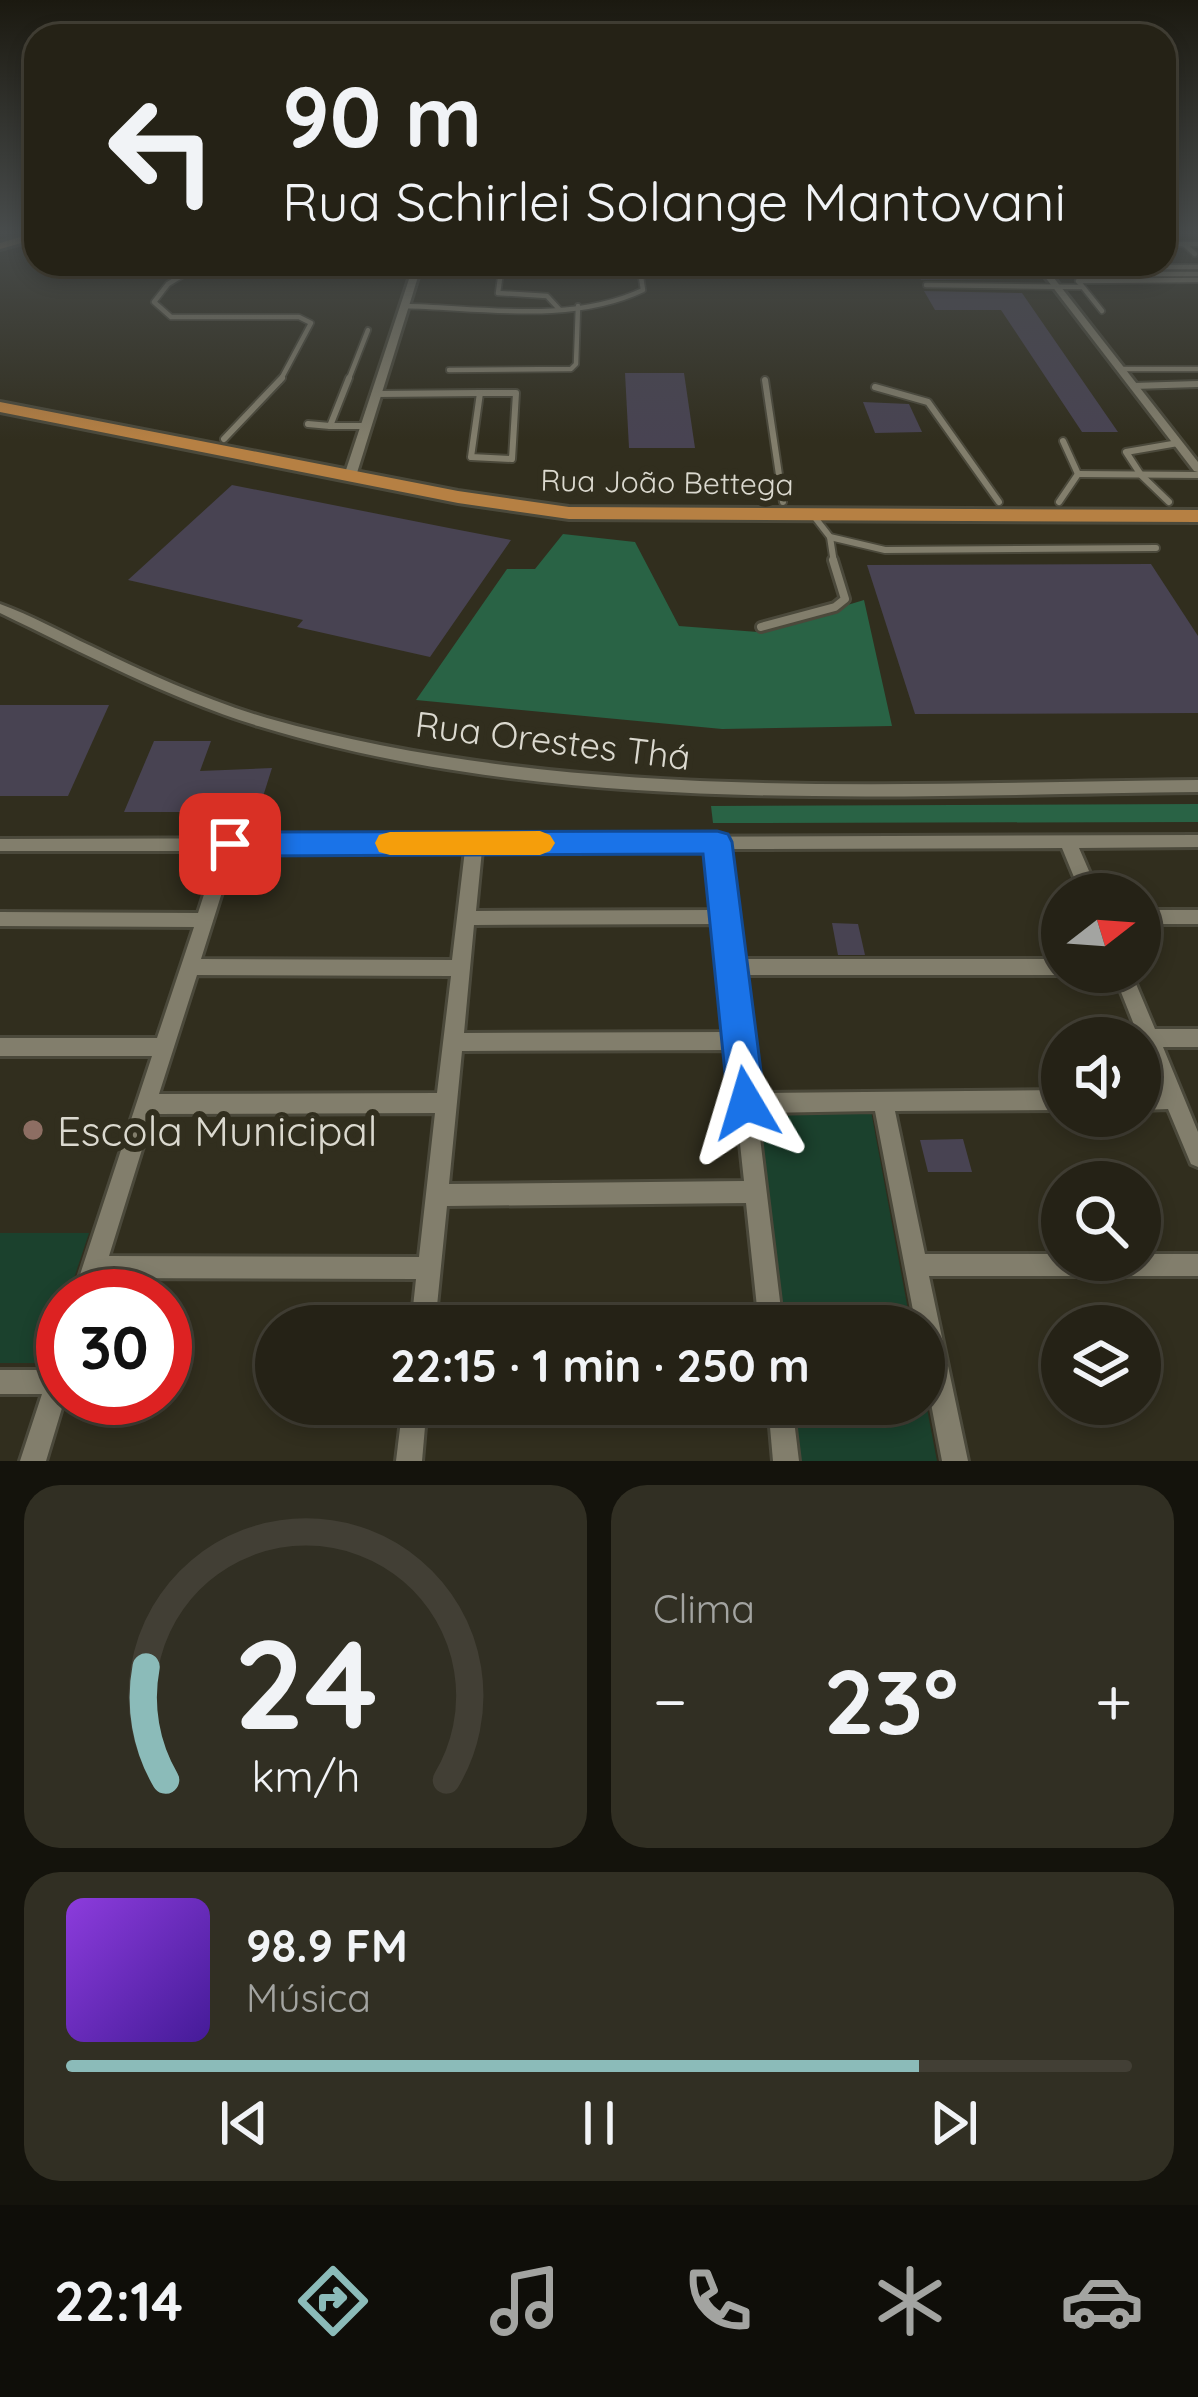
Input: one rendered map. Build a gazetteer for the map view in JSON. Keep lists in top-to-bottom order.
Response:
{
  "streets": {
    "main road": ["Rua João Bettega"],
    "street": ["Rua Orestes Thá"]
  },
  "places": ["Escola Municipal"],
  "north": "right",
  "page": {
    "turn": ["90 m", "Rua Schirlei Solange Mantovani"],
    "limit": "30",
    "trip": "22:15 · 1 min · 250 m",
    "tile": "Clima",
    "heat": ["−", "23°", "+"],
    "song": ["98.9 FM", "Música"],
    "tabs": "22:14",
    "gauge": ["24", "km/h"]
  }
}
